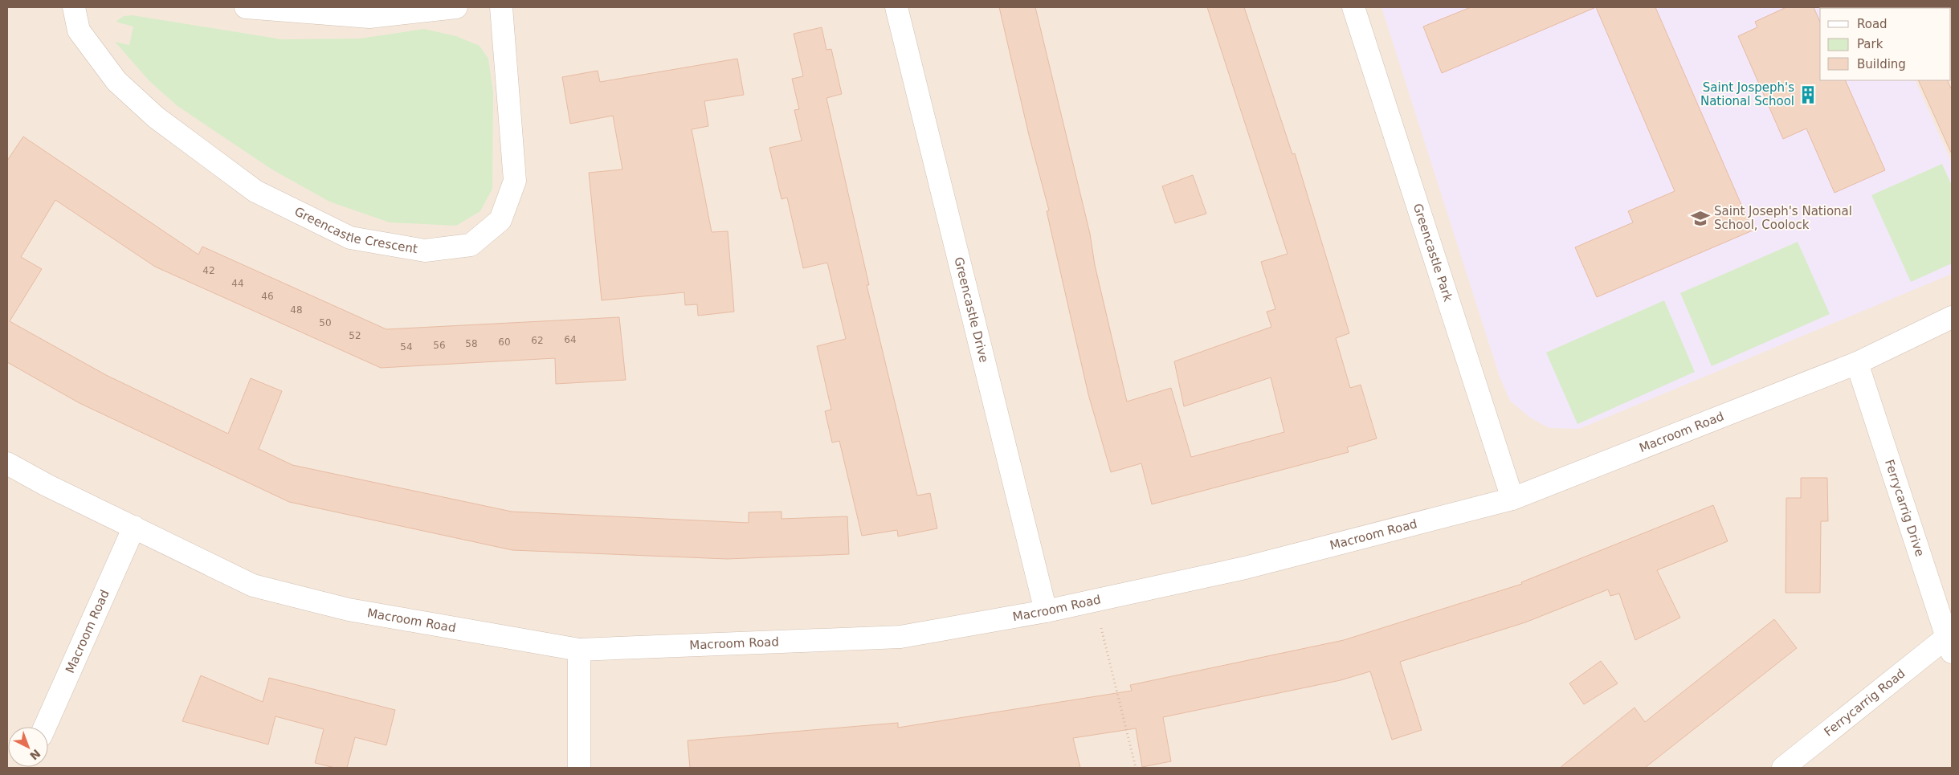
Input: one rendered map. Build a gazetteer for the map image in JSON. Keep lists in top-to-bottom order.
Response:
{
  "streets": {
    "street": [
      "Greencastle Crescent",
      "Greencastle Park",
      "Greencastle Drive",
      "Macroom Road",
      "Ferrycarrig Drive",
      "Ferrycarrig Road"
    ]
  },
  "crossings": [
    ["Greencastle Park", "Macroom Road"],
    ["Greencastle Drive", "Macroom Road"],
    ["Macroom Road", "Ferrycarrig Drive"],
    ["Ferrycarrig Drive", "Ferrycarrig Road"]
  ],
  "places": {
    "building": ["Saint Jospeph's National School"],
    "school or university": ["Saint Joseph's National School, Coolock"]
  },
  "house_numbers": [
    "42",
    "44",
    "46",
    "48",
    "50",
    "52",
    "64",
    "62",
    "60",
    "58",
    "56",
    "54"
  ],
  "legend": ["Road", "Park", "Building"],
  "north": "bottom right"
}
